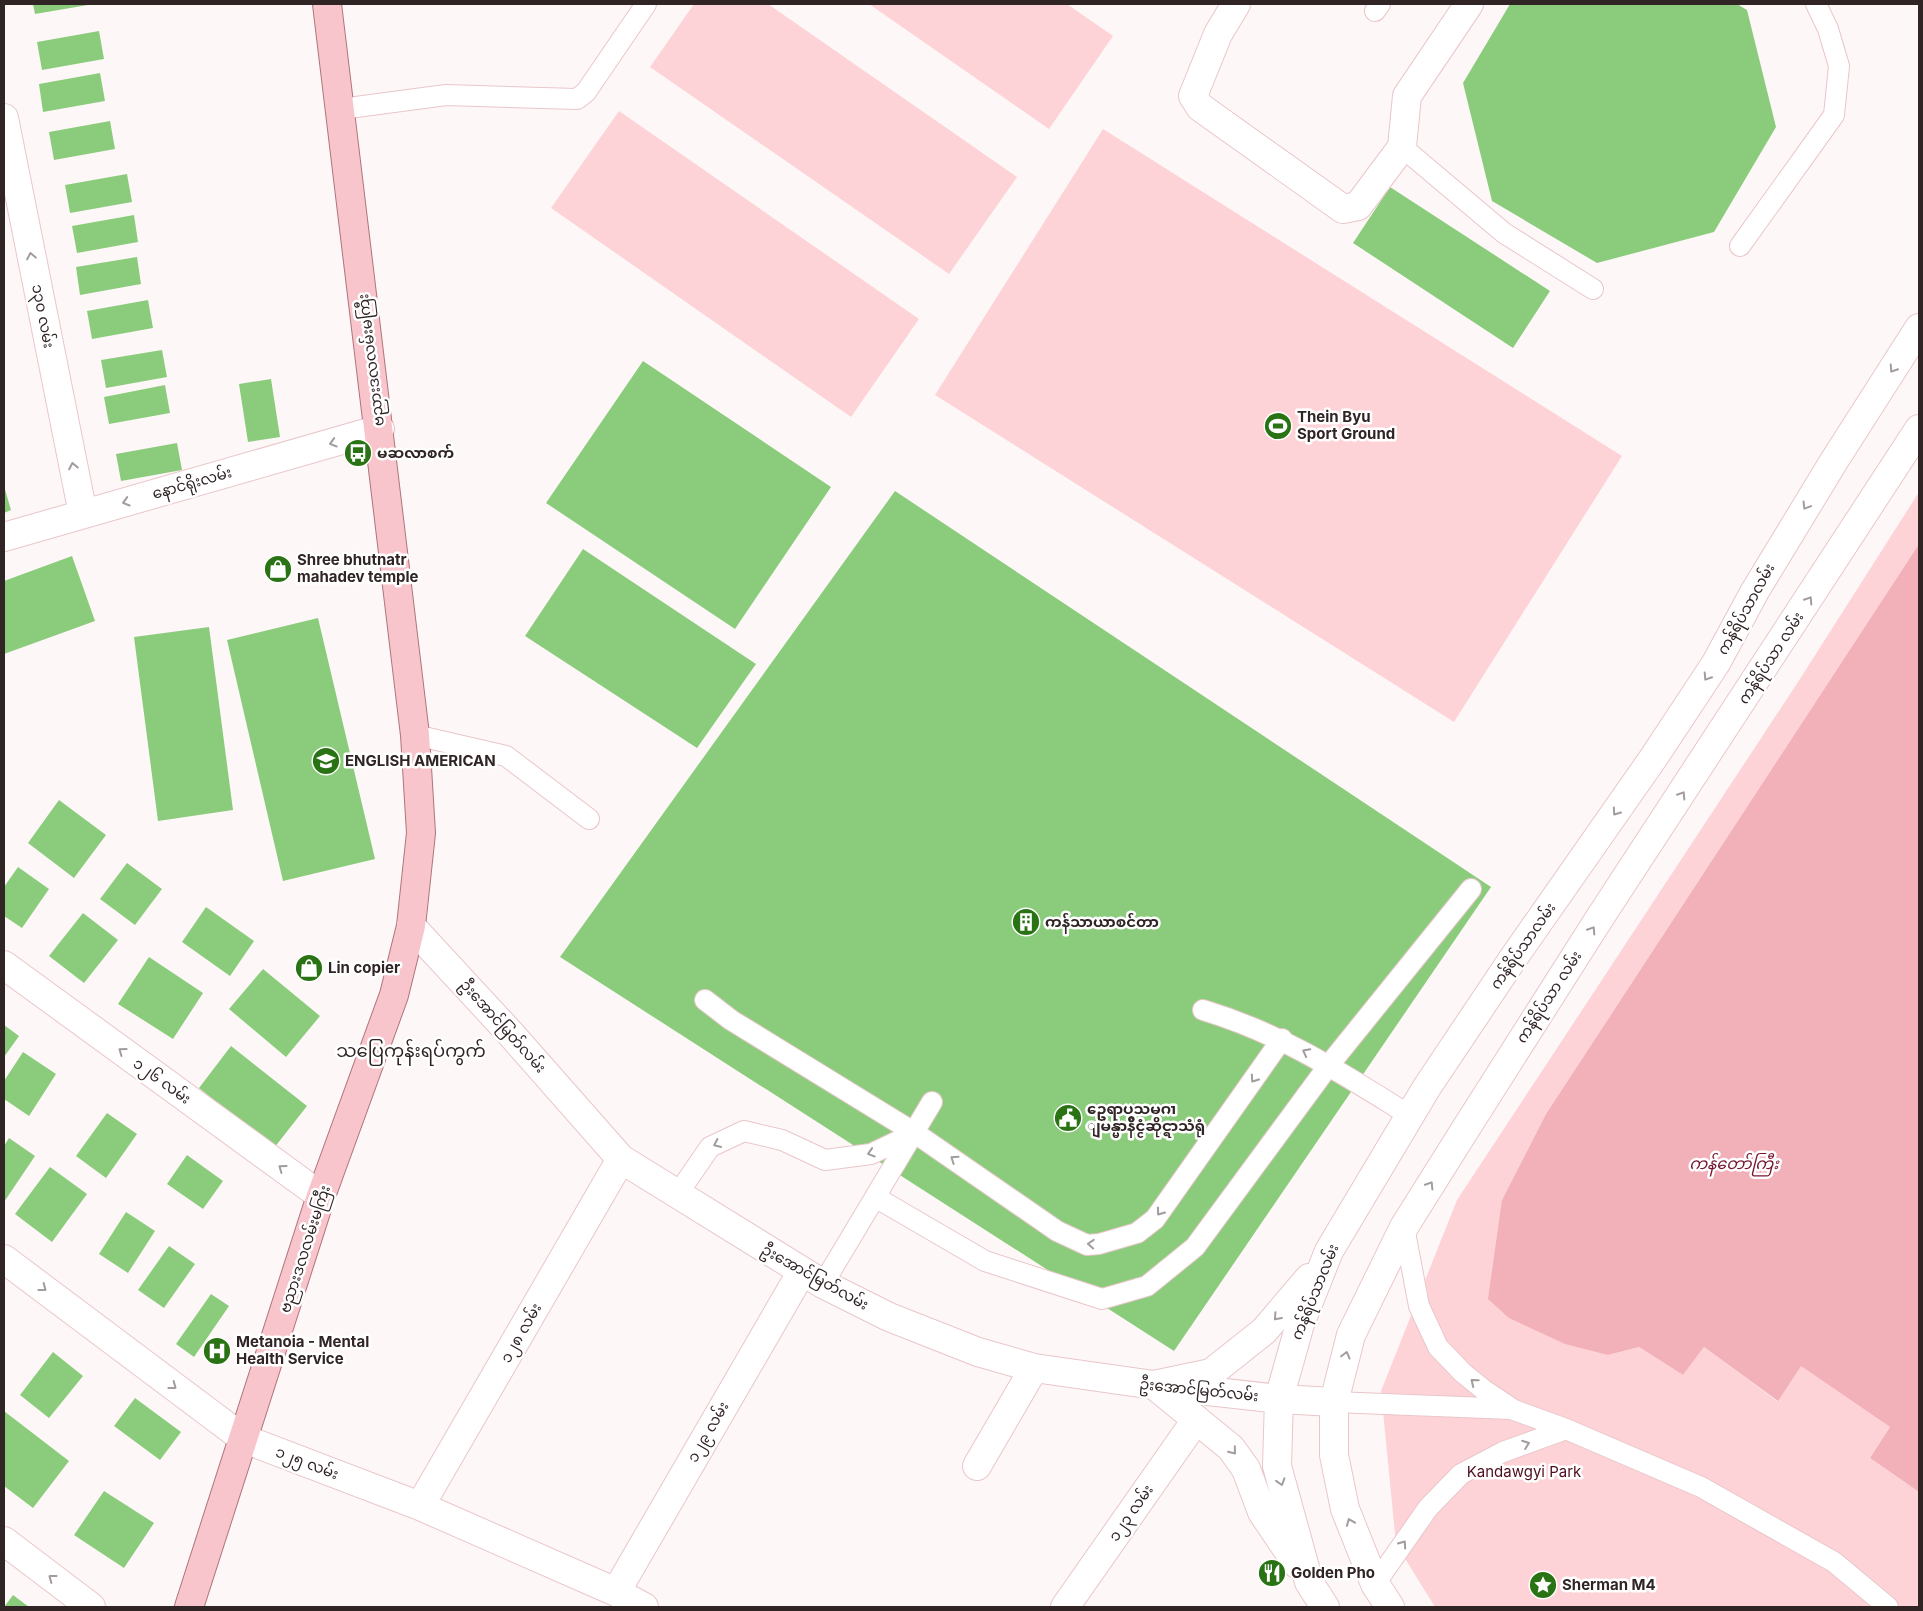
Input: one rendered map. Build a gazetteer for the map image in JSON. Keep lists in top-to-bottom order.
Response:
{
  "streets": {
    "main road": ["ဗညားဒလလမ်းမကြီး"],
    "street": [
      "၁၃၀ လမ်း",
      "နောင်ရိုးလမ်း",
      "ကန်ရိပ်သာလမ်း",
      "ကန်ရိပ်သာ လမ်း",
      "ဦးအောင်မြတ်လမ်း",
      "၁၂၆ လမ်း",
      "၁၂၈ လမ်း",
      "၁၂၉ လမ်း",
      "၁၂၅ လမ်း",
      "၁၂၃ လမ်း"
    ]
  },
  "crossings": [
    ["၁၃၀ လမ်း", "နောင်ရိုးလမ်း"],
    ["ဗညားဒလလမ်းမကြီး", "နောင်ရိုးလမ်း"],
    ["ဗညားဒလလမ်းမကြီး", "ဦးအောင်မြတ်လမ်း"],
    ["ဗညားဒလလမ်းမကြီး", "၁၂၆ လမ်း"],
    ["ဗညားဒလလမ်းမကြီး", "၁၂၅ လမ်း"],
    ["ကန်ရိပ်သာလမ်း", "ဦးအောင်မြတ်လမ်း"],
    ["ကန်ရိပ်သာ လမ်း", "ဦးအောင်မြတ်လမ်း"],
    ["ဦးအောင်မြတ်လမ်း", "၁၂၈ လမ်း"],
    ["ဦးအောင်မြတ်လမ်း", "၁၂၉ လမ်း"],
    ["၁၂၈ လမ်း", "၁၂၅ လမ်း"],
    ["၁၂၉ လမ်း", "၁၂၅ လမ်း"]
  ],
  "one_way": [
    "၁၃၀ လမ်း",
    "နောင်ရိုးလမ်း",
    "ကန်ရိပ်သာလမ်း",
    "ကန်ရိပ်သာ လမ်း",
    "၁၂၆ လမ်း"
  ],
  "districts": ["သပြေကုန်းရပ်ကွက်"],
  "water": ["ကန်တော်ကြီး"],
  "parks": ["Kandawgyi Park"],
  "places": {
    "sports": ["Thein Byu Sport Ground"],
    "bus stop": ["မဆလာစက်"],
    "shop": ["Shree bhutnatr mahadev temple", "Lin copier"],
    "school or university": ["ENGLISH AMERICAN"],
    "building": ["ကန်သာယာစင်တာ"],
    "public building": ["ဥေရာပသမဂၢ ျမန္မာနိဳင္ငံဆိုင္ရာသံရုံ"],
    "hospital": ["Metanoia - Mental Health Service"],
    "restaurant": ["Golden Pho"],
    "place": ["Sherman M4"]
  }
}
